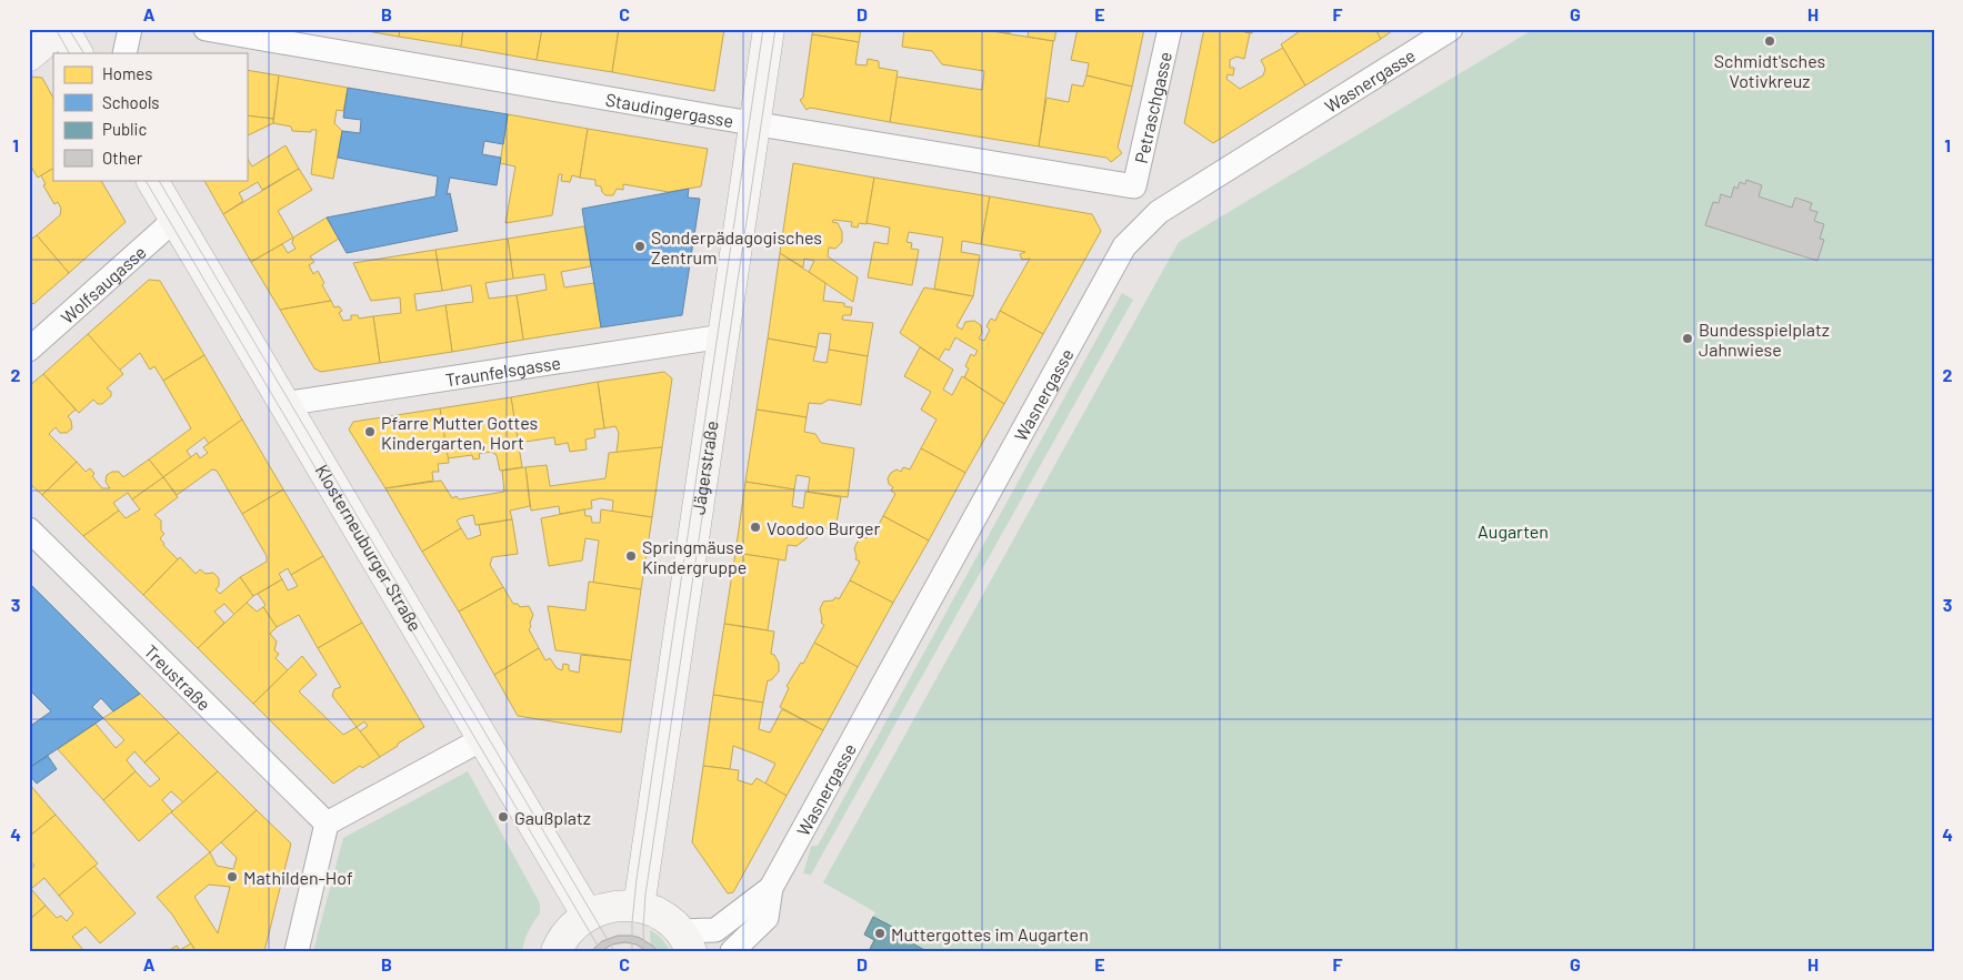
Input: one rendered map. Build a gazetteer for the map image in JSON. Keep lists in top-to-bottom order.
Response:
{
  "streets": {
    "main road": ["Jägerstraße", "Klosterneuburger Straße"],
    "street": [
      "Wasnergasse",
      "Petraschgasse",
      "Staudingergasse",
      "Wolfsaugasse",
      "Traunfelsgasse",
      "Treustraße"
    ]
  },
  "crossings": [
    ["Petraschgasse", "Staudingergasse"],
    ["Staudingergasse", "Jägerstraße"],
    ["Wolfsaugasse", "Klosterneuburger Straße"],
    ["Traunfelsgasse", "Jägerstraße"],
    ["Traunfelsgasse", "Klosterneuburger Straße"]
  ],
  "parks": ["Augarten"],
  "places": [
    "Schmidt'sches Votivkreuz",
    "Sonderpädagogisches Zentrum",
    "Bundesspielplatz Jahnwiese",
    "Pfarre Mutter Gottes Kindergarten, Hort",
    "Voodoo Burger",
    "Springmäuse Kindergruppe",
    "Gaußplatz",
    "Mathilden-Hof",
    "Muttergottes im Augarten"
  ],
  "legend": [
    "Homes",
    "Schools",
    "Public",
    "Other"
  ],
  "grid": {
    "columns": [
      "A",
      "B",
      "C",
      "D",
      "E",
      "F",
      "G",
      "H"
    ],
    "rows": [
      "1",
      "2",
      "3",
      "4"
    ]
  }
}
